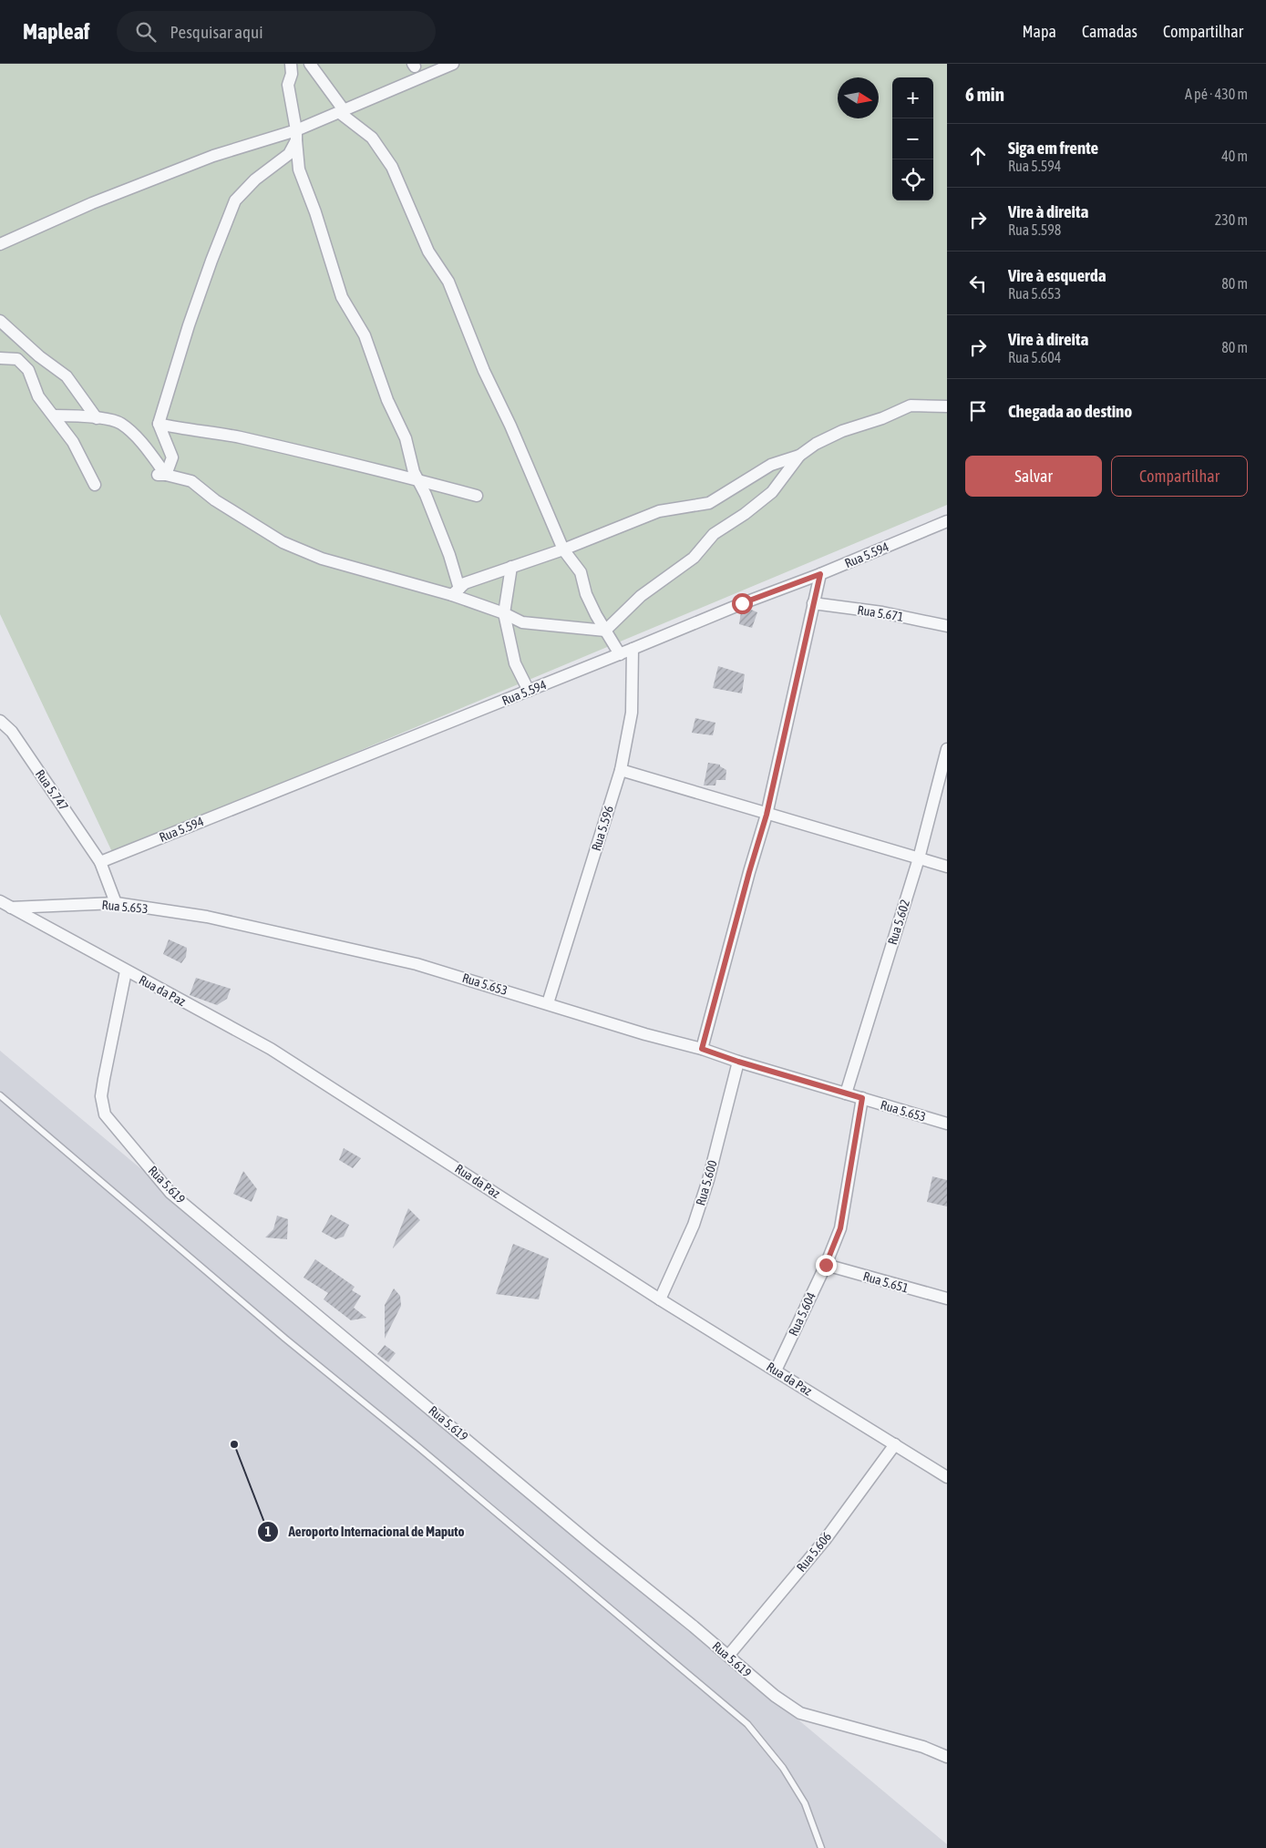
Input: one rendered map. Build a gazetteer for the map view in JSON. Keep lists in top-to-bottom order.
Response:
{
  "streets": {
    "street": [
      "Rua 5.594",
      "Rua 5.671",
      "Rua 5.747",
      "Rua 5.596",
      "Rua 5.653",
      "Rua 5.602",
      "Rua da Paz",
      "Rua 5.600",
      "Rua 5.619",
      "Rua 5.651",
      "Rua 5.604",
      "Rua 5.606"
    ]
  },
  "crossings": [
    ["Rua 5.594", "Rua 5.747"],
    ["Rua 5.594", "Rua 5.596"],
    ["Rua 5.747", "Rua 5.653"],
    ["Rua 5.596", "Rua 5.653"],
    ["Rua 5.653", "Rua 5.602"],
    ["Rua 5.653", "Rua da Paz"],
    ["Rua 5.653", "Rua 5.600"],
    ["Rua 5.653", "Rua 5.604"],
    ["Rua da Paz", "Rua 5.600"],
    ["Rua da Paz", "Rua 5.619"],
    ["Rua da Paz", "Rua 5.604"],
    ["Rua da Paz", "Rua 5.606"],
    ["Rua 5.619", "Rua 5.606"],
    ["Rua 5.651", "Rua 5.604"]
  ],
  "places": ["Aeroporto Internacional de Maputo"],
  "north": "right",
  "page": {
    "header": "Mapleaf",
    "search": "Pesquisar aqui",
    "nav": ["Mapa", "Camadas", "Compartilhar"],
    "heading": ["6 min", "A pé · 430 m"],
    "map_buttons": ["+", "−"],
    "list": [
      ["Siga em frente", "Rua 5.594", "40 m"],
      ["Vire à direita", "Rua 5.598", "230 m"],
      ["Vire à esquerda", "Rua 5.653", "80 m"],
      ["Vire à direita", "Rua 5.604", "80 m"],
      "Chegada ao destino"
    ],
    "buttons": ["Salvar", "Compartilhar"]
  }
}
